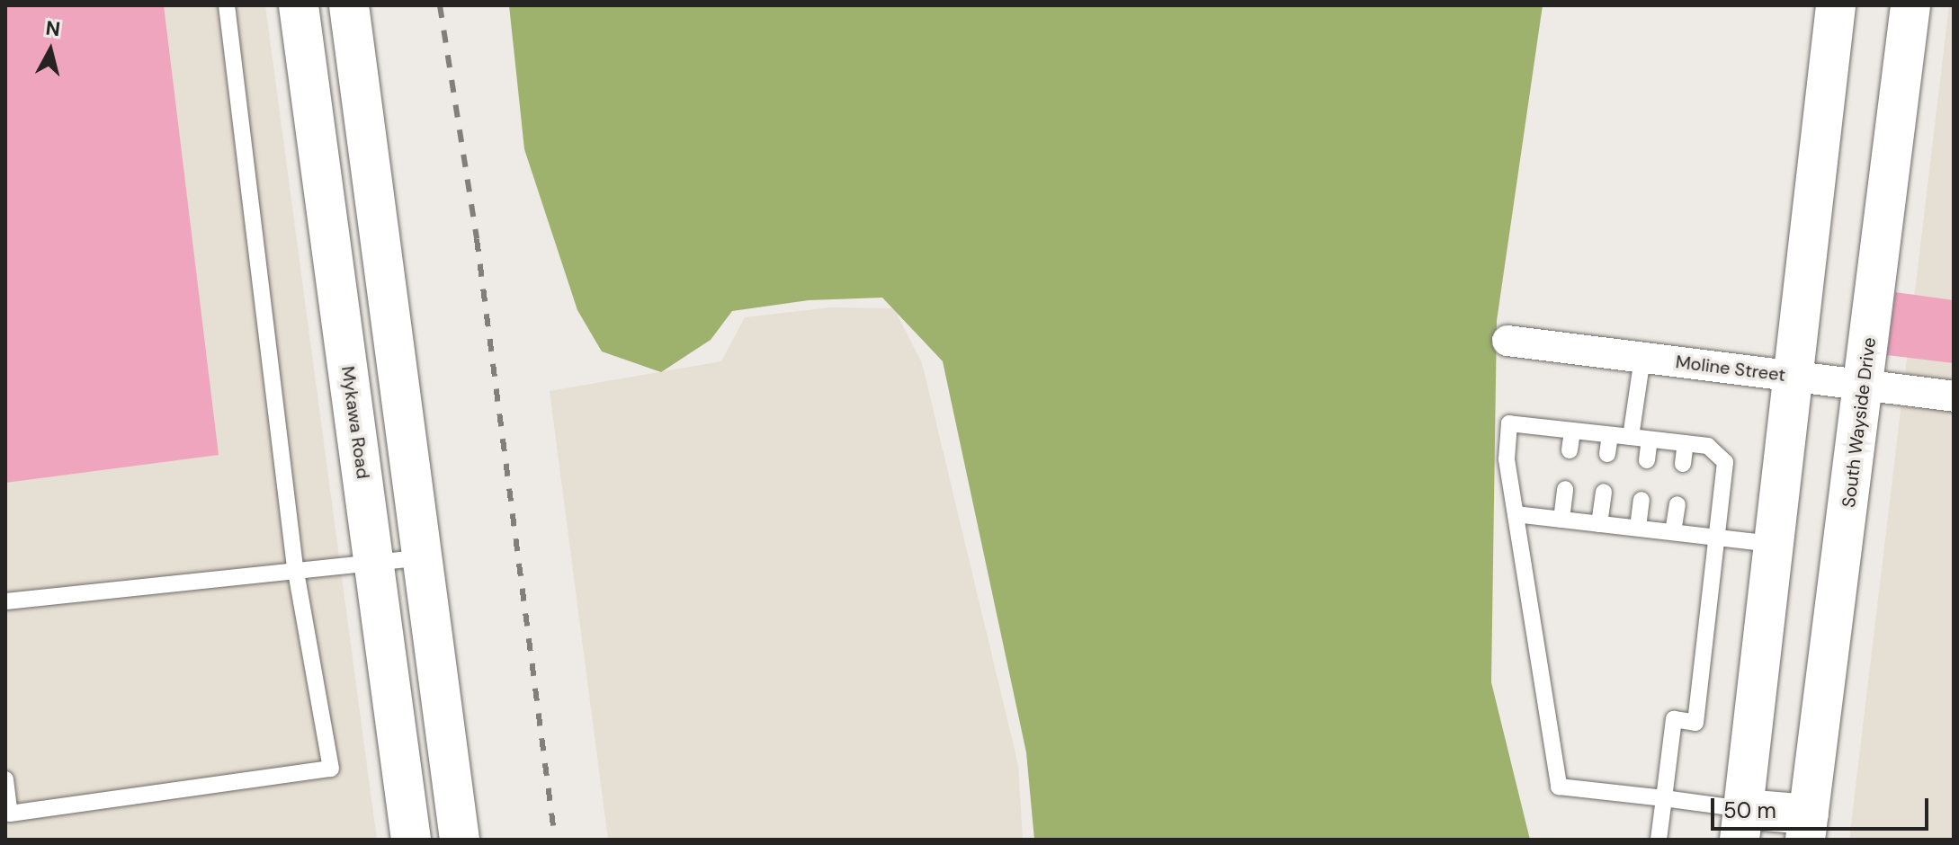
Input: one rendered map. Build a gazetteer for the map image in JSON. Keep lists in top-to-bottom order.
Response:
{
  "streets": {
    "main road": ["Mykawa Road", "South Wayside Drive"],
    "street": ["Moline Street"]
  },
  "crossings": [
    ["Moline Street", "South Wayside Drive"]
  ],
  "scale_bar": "50 m",
  "north": "top"
}
